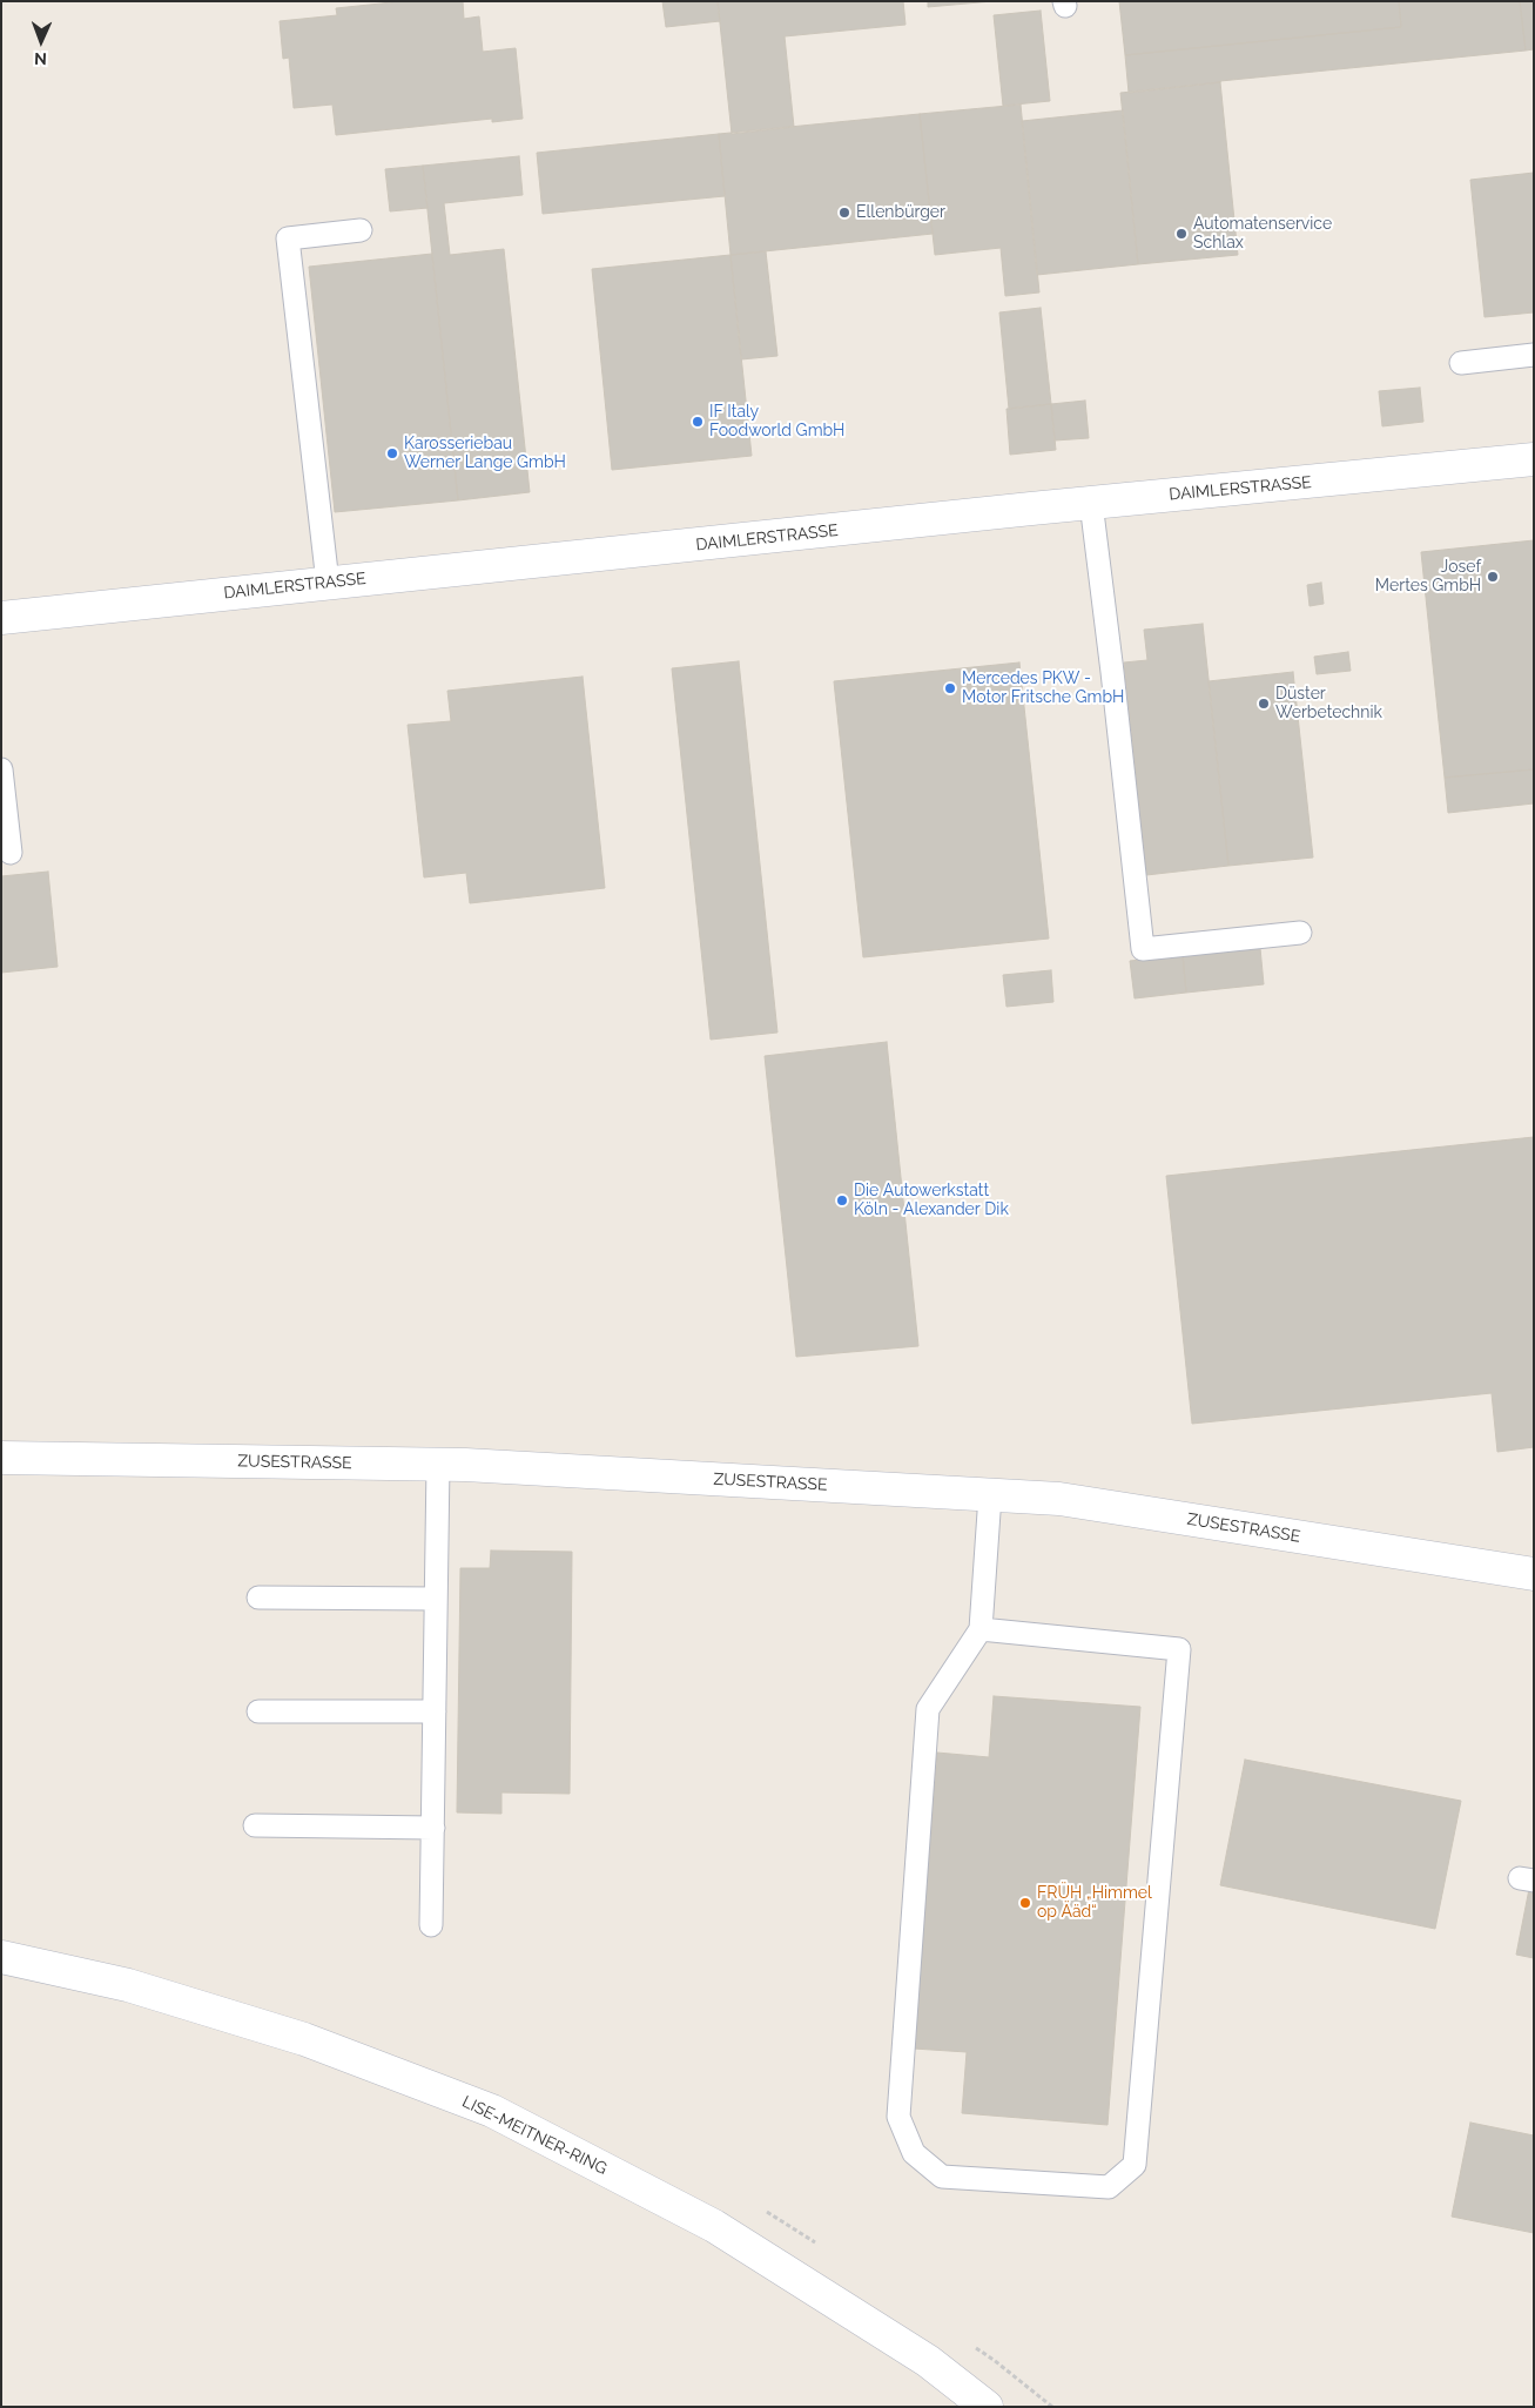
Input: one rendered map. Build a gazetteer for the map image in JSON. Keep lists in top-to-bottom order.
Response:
{
  "streets": {
    "street": ["DAIMLERSTRASSE", "ZUSESTRASSE", "LISE-MEITNER-RING"]
  },
  "places": [
    "Ellenbürger",
    "Automatenservice Schlax",
    "IF Italy Foodworld GmbH",
    "Karosseriebau Werner Lange GmbH",
    "Josef Mertes GmbH",
    "Mercedes PKW - Motor Fritsche GmbH",
    "Düster Werbetechnik",
    "Die Autowerkstatt Köln - Alexander Dik",
    "FRÜH „Himmel op Ääd“"
  ],
  "north": "bottom"
}
